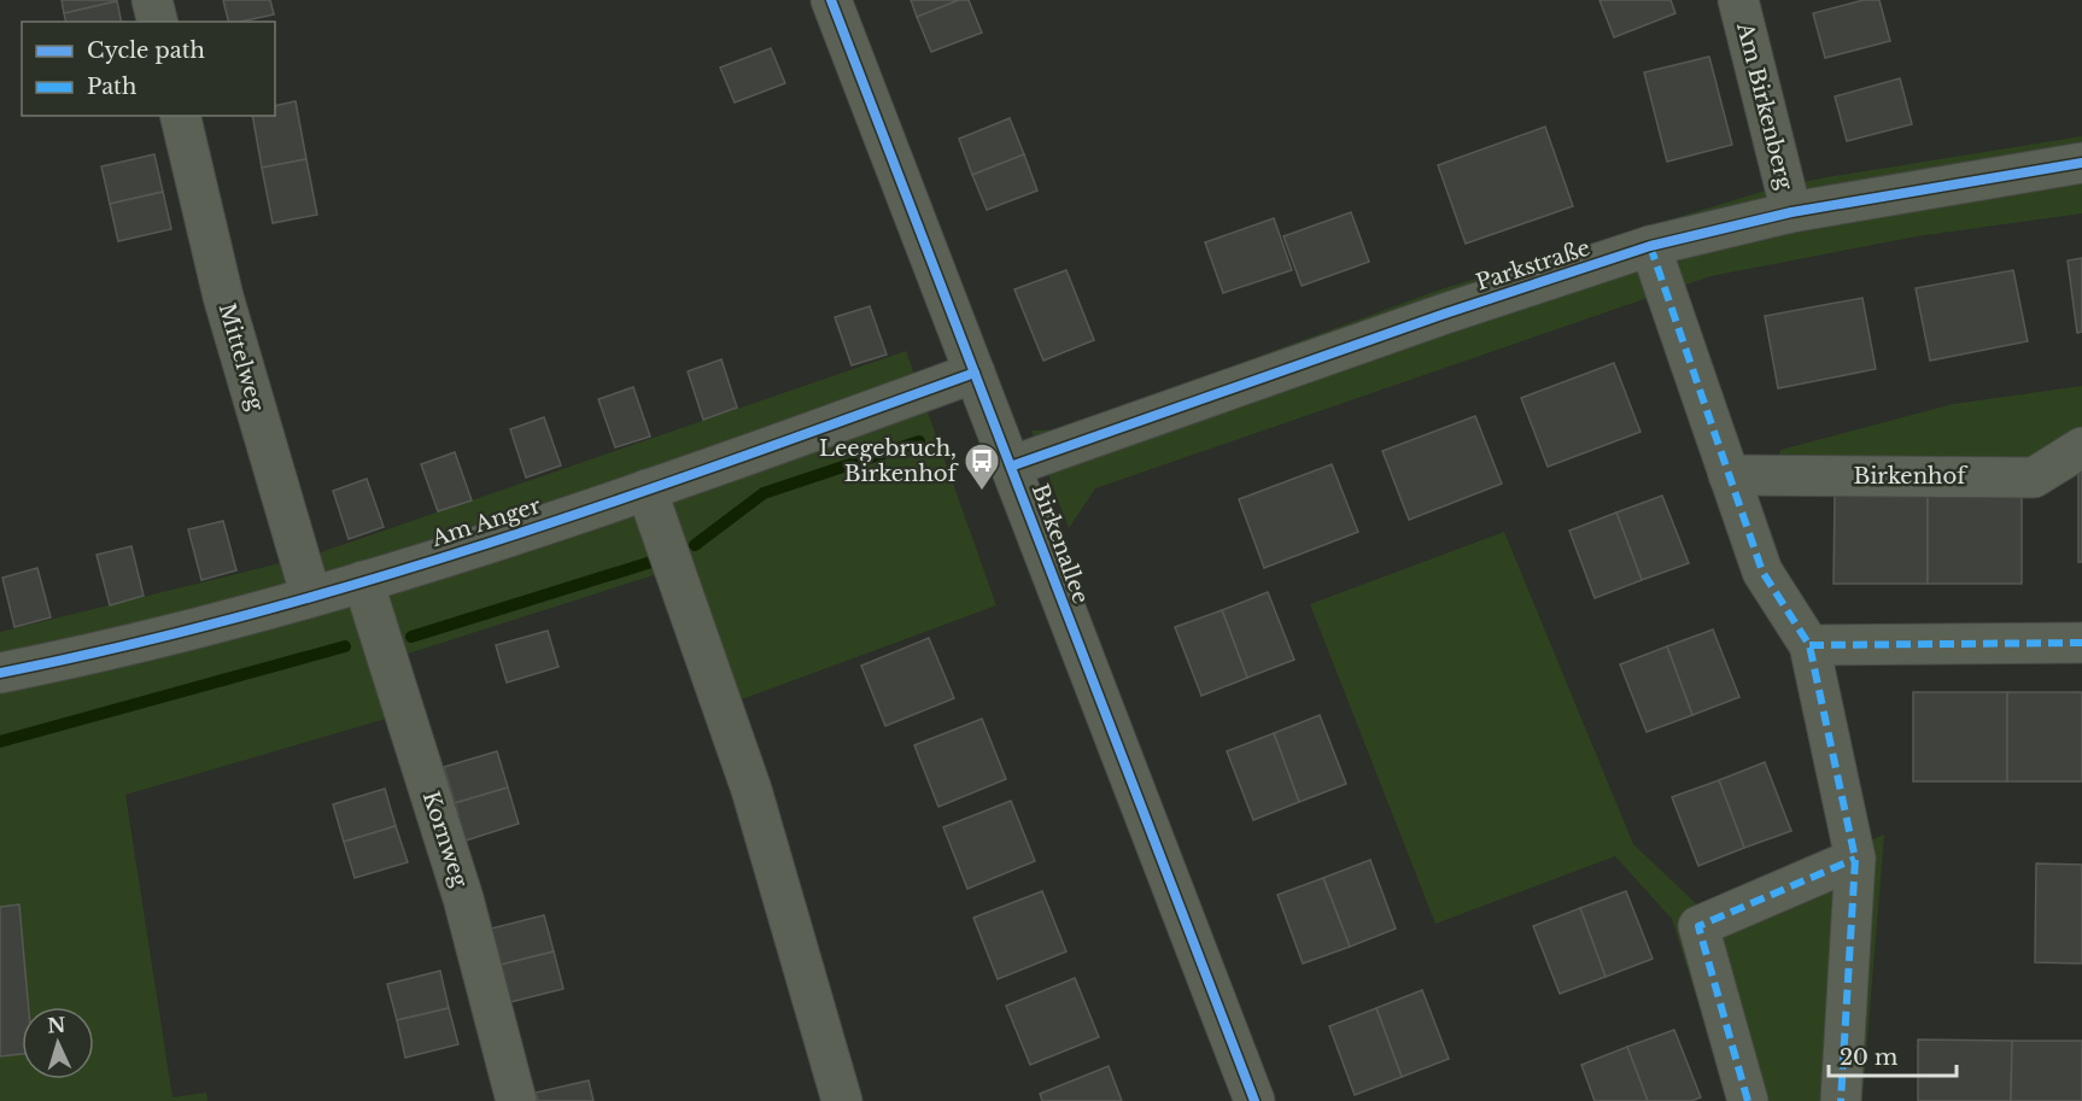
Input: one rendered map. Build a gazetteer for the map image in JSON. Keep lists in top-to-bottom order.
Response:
{
  "streets": {
    "street": [
      "Am Birkenberg",
      "Parkstraße",
      "Mittelweg",
      "Birkenhof",
      "Am Anger",
      "Birkenallee",
      "Kornweg"
    ]
  },
  "crossings": [
    ["Am Birkenberg", "Parkstraße"],
    ["Parkstraße", "Birkenallee"],
    ["Mittelweg", "Am Anger"],
    ["Am Anger", "Birkenallee"],
    ["Am Anger", "Kornweg"]
  ],
  "places": {
    "bus stop": ["Leegebruch, Birkenhof"]
  },
  "legend": ["Cycle path", "Path"],
  "scale_bar": "20 m",
  "north": "top"
}
